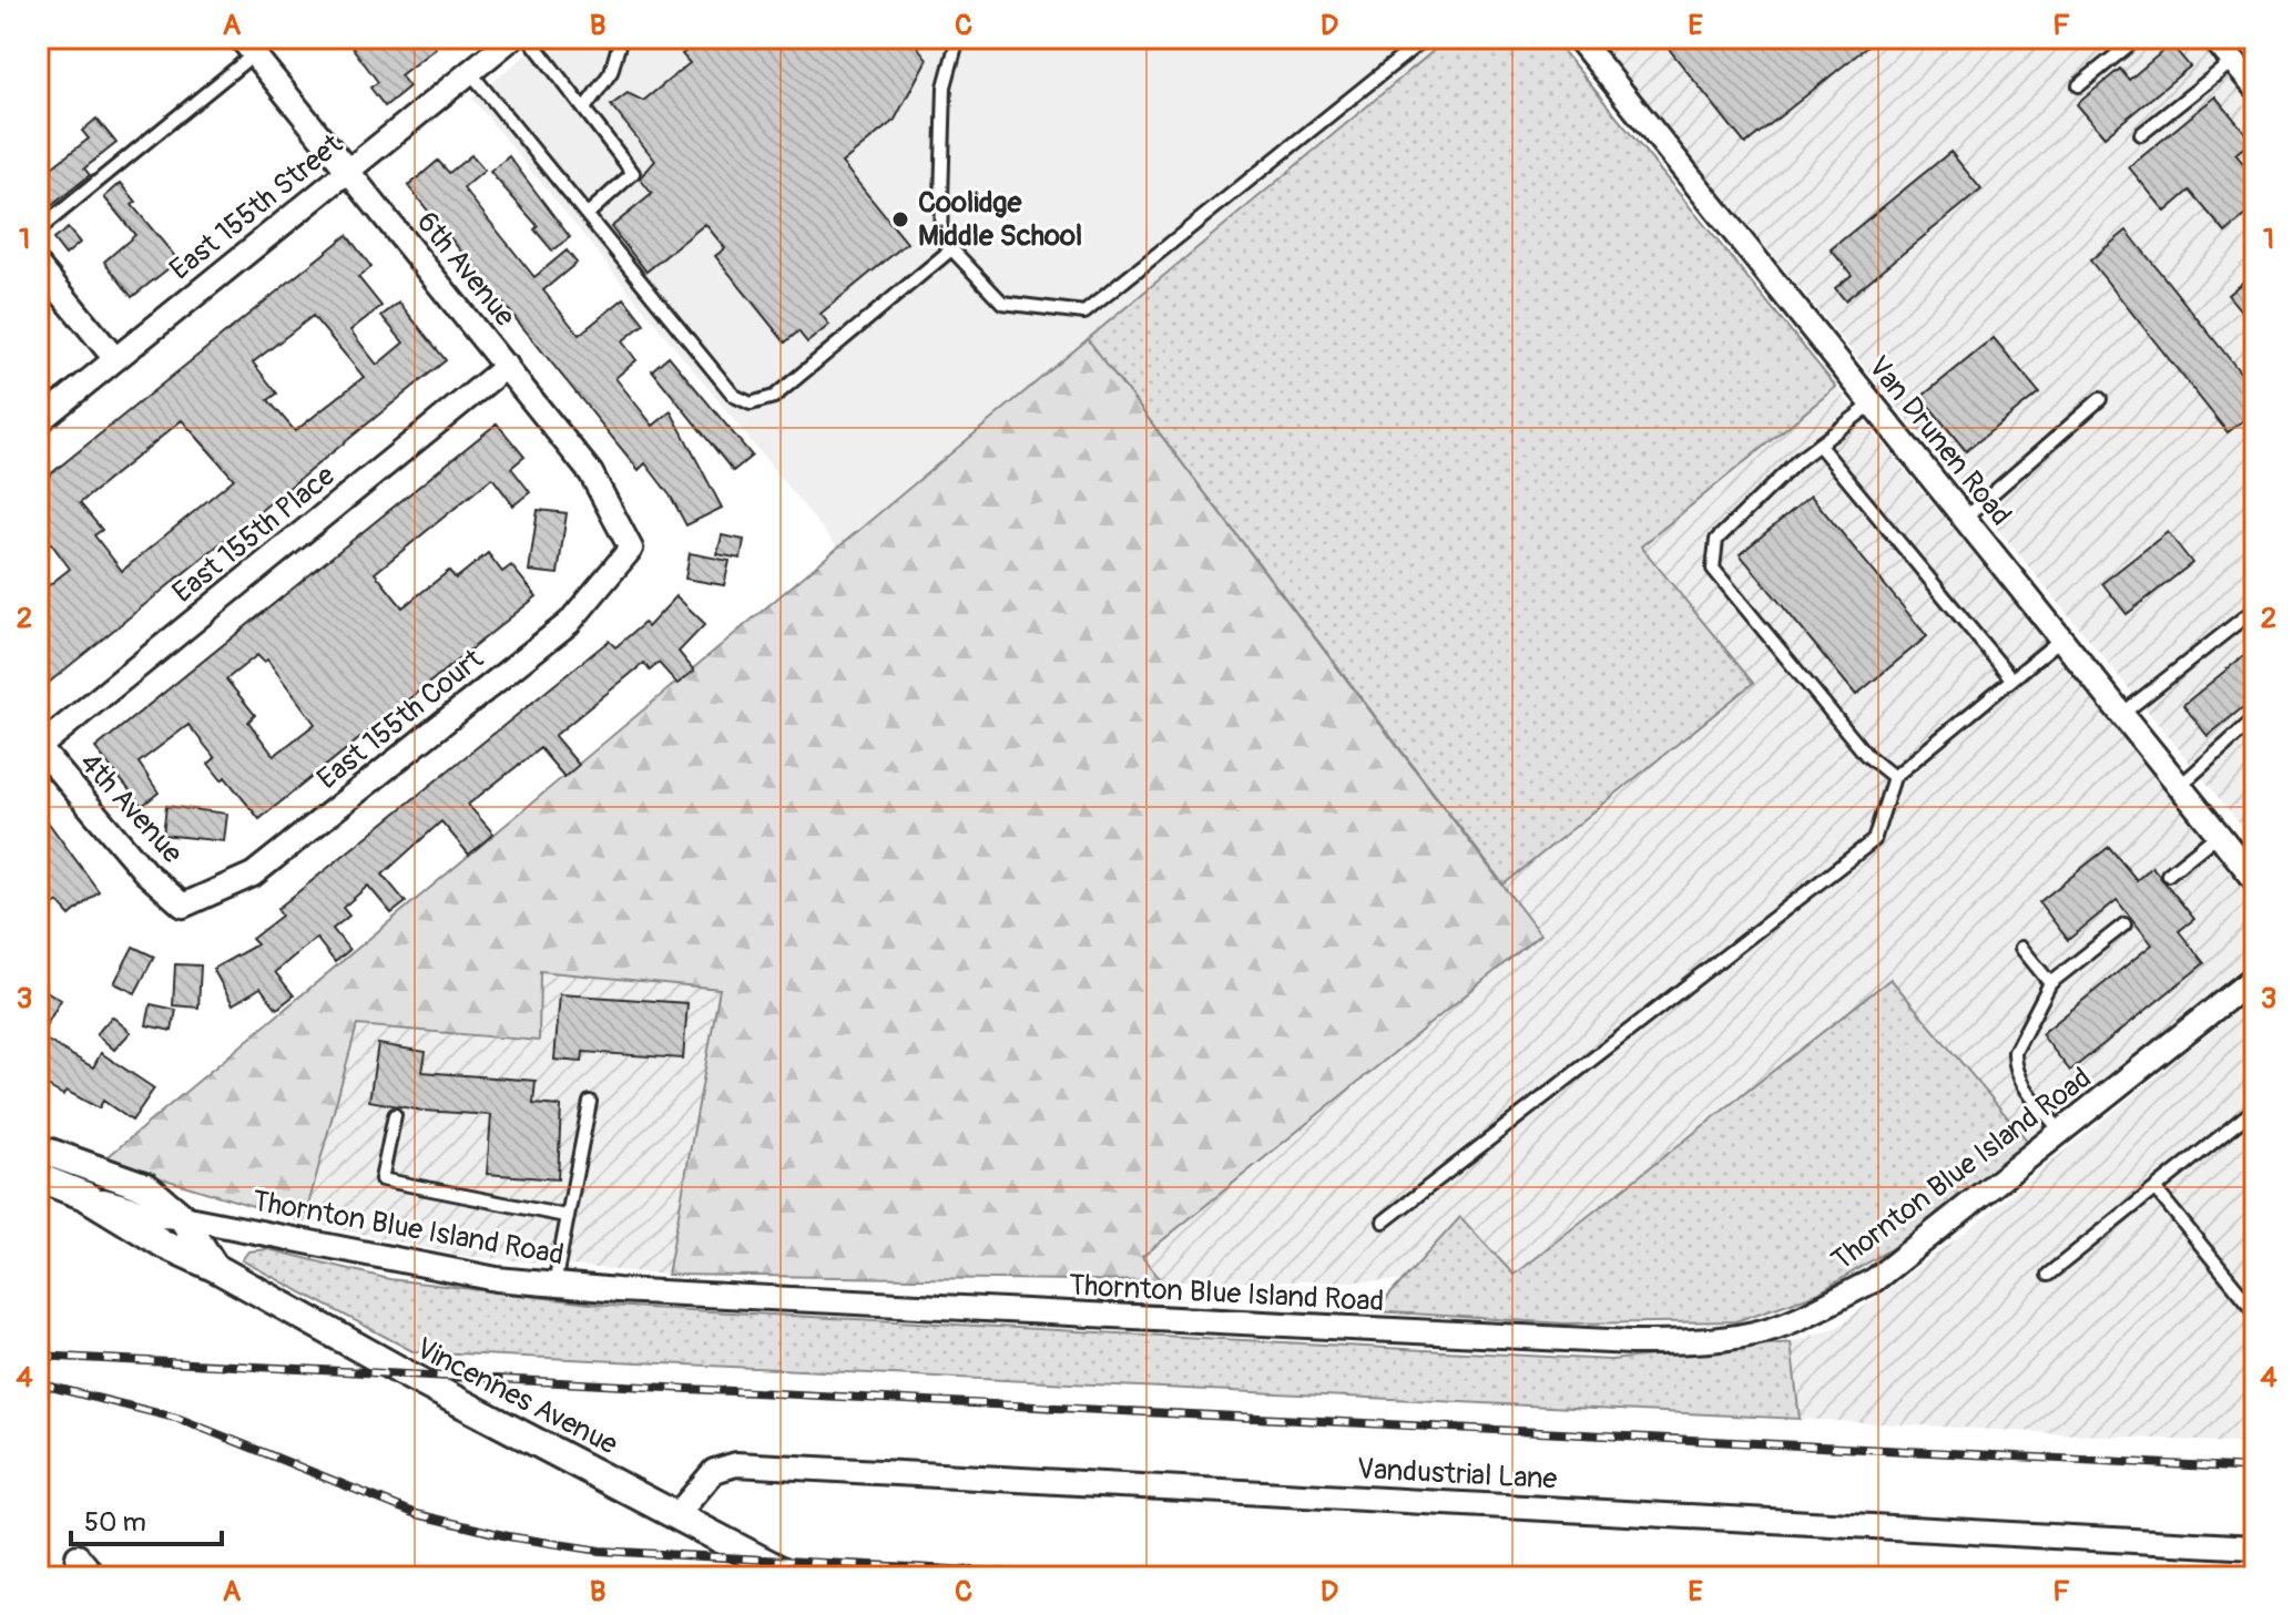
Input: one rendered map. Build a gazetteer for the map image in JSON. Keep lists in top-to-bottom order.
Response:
{
  "streets": {
    "street": [
      "East 155th Street",
      "6th Avenue",
      "Van Drunen Road",
      "East 155th Place",
      "East 155th Court",
      "4th Avenue",
      "Thornton Blue Island Road",
      "Vincennes Avenue",
      "Vandustrial Lane"
    ]
  },
  "crossings": [
    ["East 155th Street", "6th Avenue"],
    ["6th Avenue", "East 155th Place"],
    ["6th Avenue", "East 155th Court"],
    ["East 155th Place", "4th Avenue"],
    ["East 155th Court", "4th Avenue"],
    ["Thornton Blue Island Road", "Vincennes Avenue"],
    ["Vincennes Avenue", "Vandustrial Lane"]
  ],
  "places": ["Coolidge Middle School"],
  "scale_bar": "50 m",
  "grid": {
    "columns": [
      "A",
      "B",
      "C",
      "D",
      "E",
      "F"
    ],
    "rows": [
      "1",
      "2",
      "3",
      "4"
    ]
  }
}
